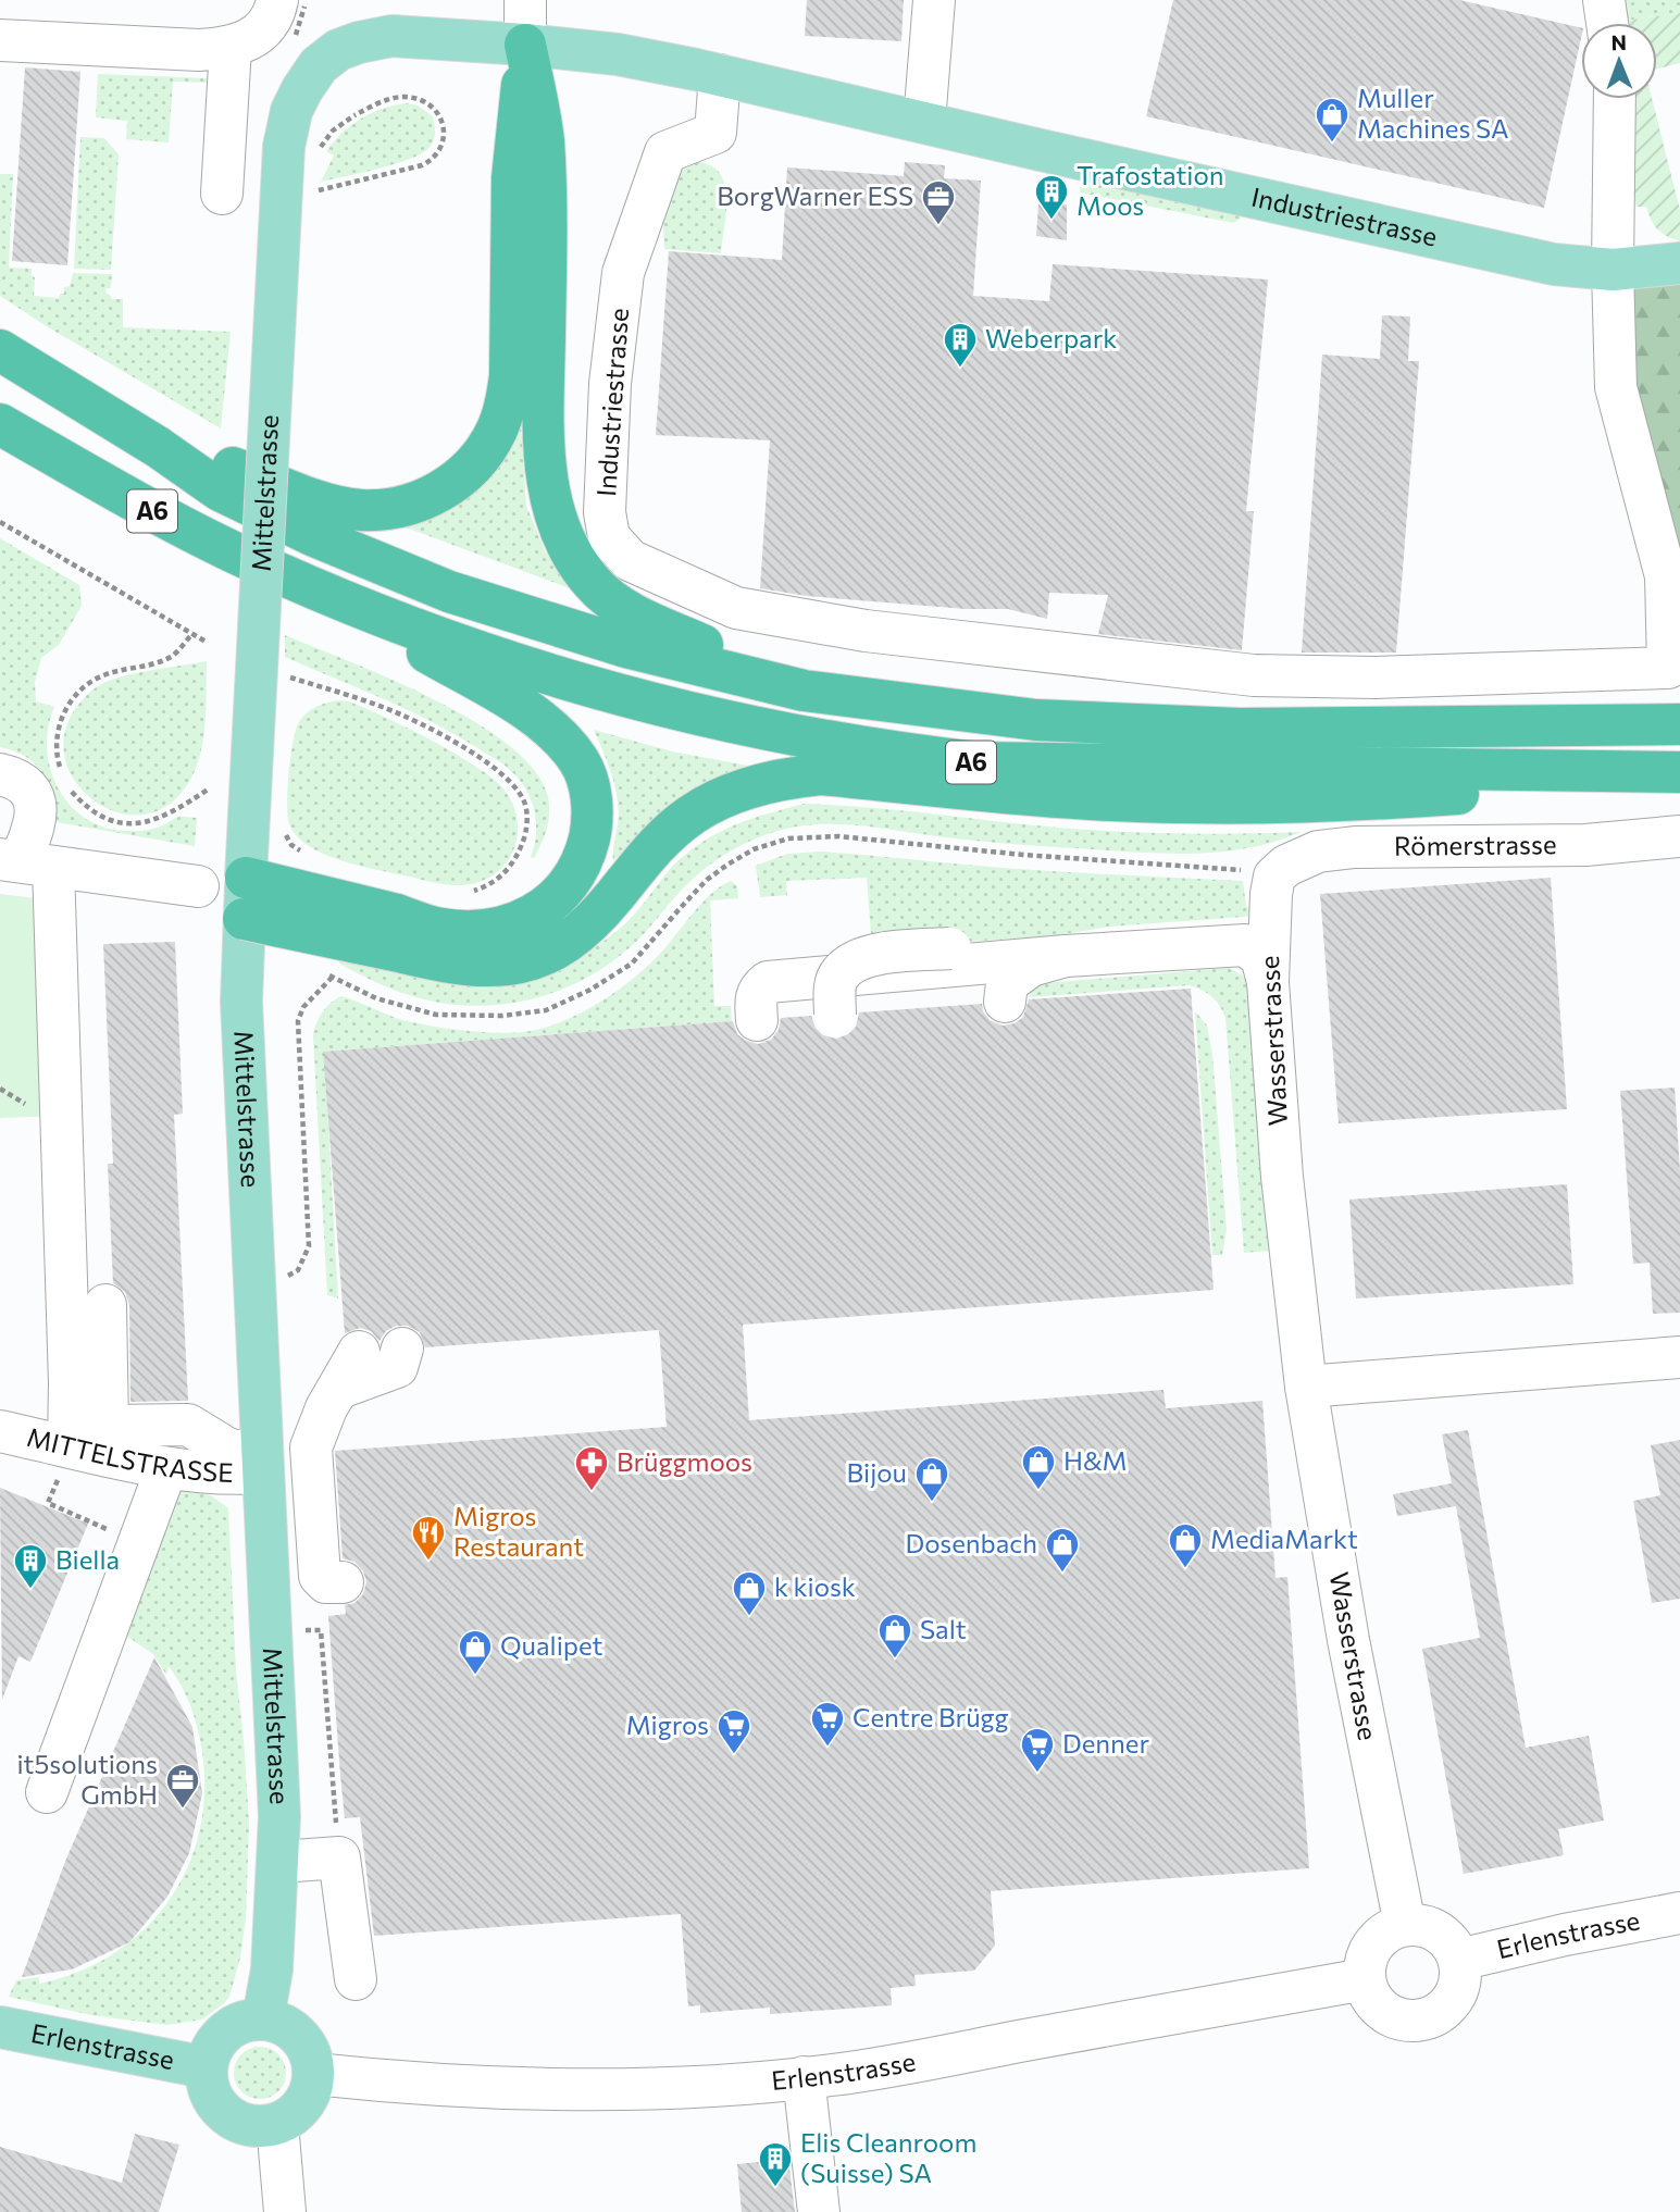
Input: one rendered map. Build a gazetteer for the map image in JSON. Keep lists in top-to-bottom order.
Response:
{
  "streets": {
    "highway": ["A6"],
    "main road": ["Industriestrasse", "Mittelstrasse", "Erlenstrasse"],
    "street": ["Römerstrasse", "Wasserstrasse", "MITTELSTRASSE"]
  },
  "crossings": [
    ["Industriestrasse", "Mittelstrasse"],
    ["Mittelstrasse", "MITTELSTRASSE"],
    ["Mittelstrasse", "Erlenstrasse"],
    ["Römerstrasse", "Wasserstrasse"],
    ["Wasserstrasse", "Erlenstrasse"]
  ],
  "places": {
    "shop": [
      "Muller Machines SA",
      "H&M",
      "Bijou",
      "MediaMarkt",
      "Dosenbach",
      "k kiosk",
      "Salt",
      "Qualipet"
    ],
    "building": [
      "Trafostation Moos",
      "Weberpark",
      "Biella",
      "Elis Cleanroom (Suisse) SA"
    ],
    "office": ["BorgWarner ESS", "it5solutions GmbH"],
    "pharmacy": ["Brüggmoos"],
    "restaurant": ["Migros Restaurant"],
    "supermarket": ["Centre Brügg", "Migros", "Denner"]
  },
  "north": "top"
}
